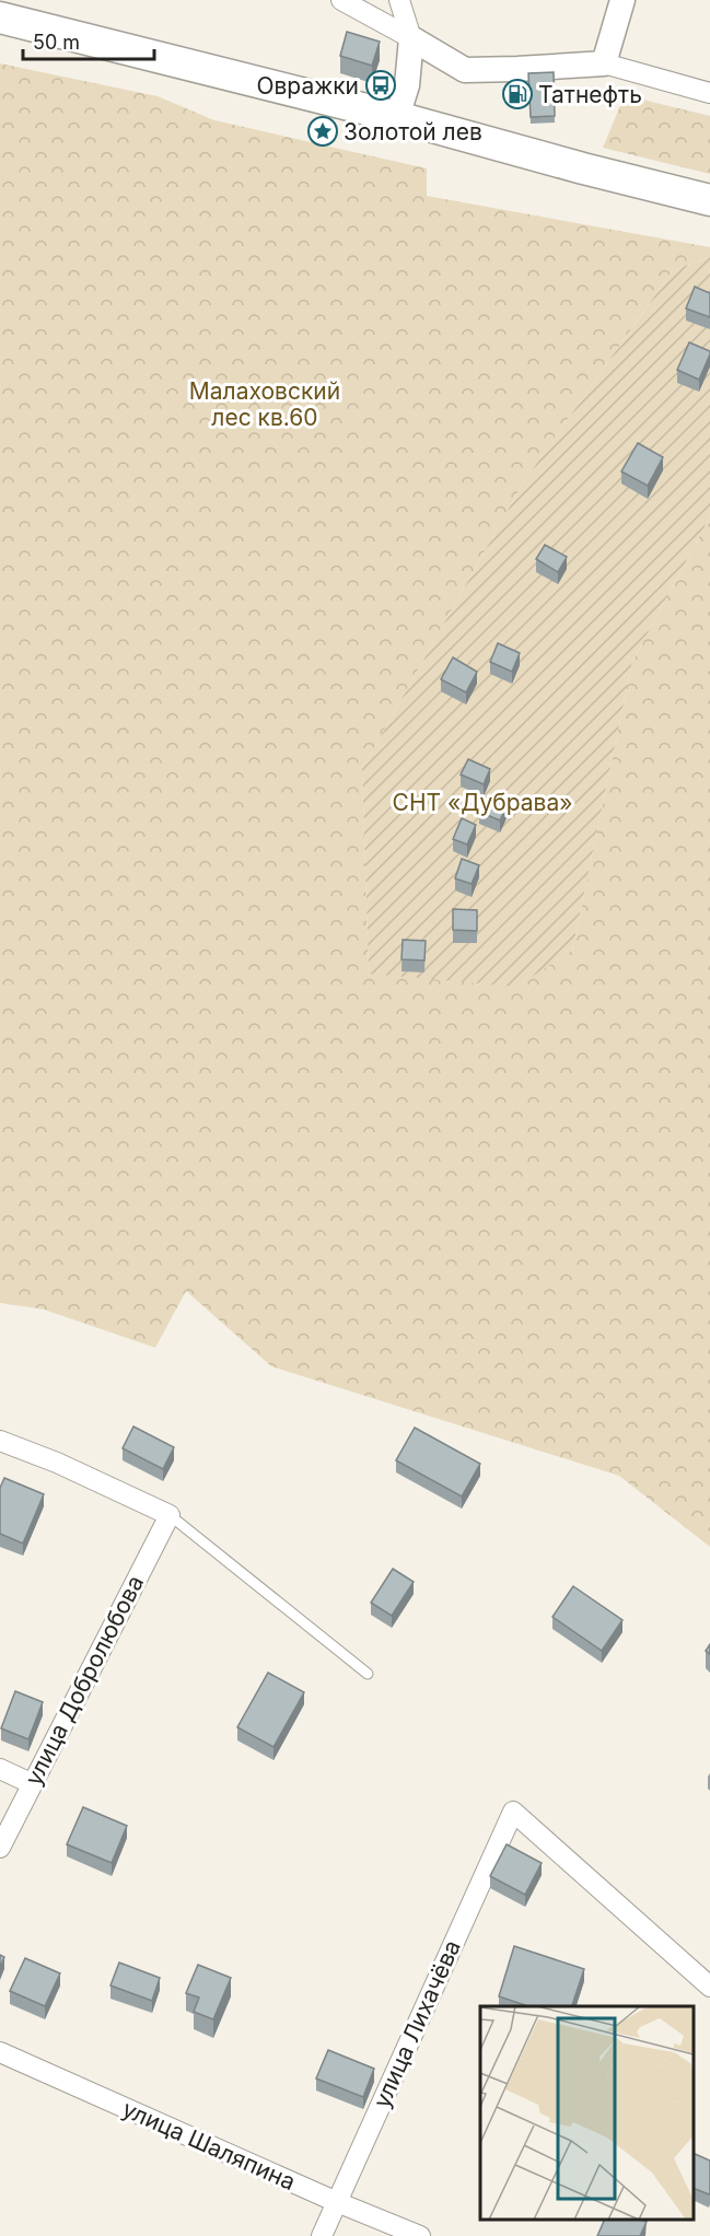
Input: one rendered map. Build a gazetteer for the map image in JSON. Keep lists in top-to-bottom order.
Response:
{
  "streets": {
    "street": ["улица Добролюбова", "улица Лихачёва", "улица Шаляпина"]
  },
  "crossings": [
    ["улица Лихачёва", "улица Шаляпина"]
  ],
  "parks": ["Малаховский лес кв.60", "СНТ «Дубрава»"],
  "places": {
    "bus stop": ["Овражки"],
    "fuel station": ["Татнефть"],
    "place": ["Золотой лев"]
  },
  "scale_bar": "50 m"
}
